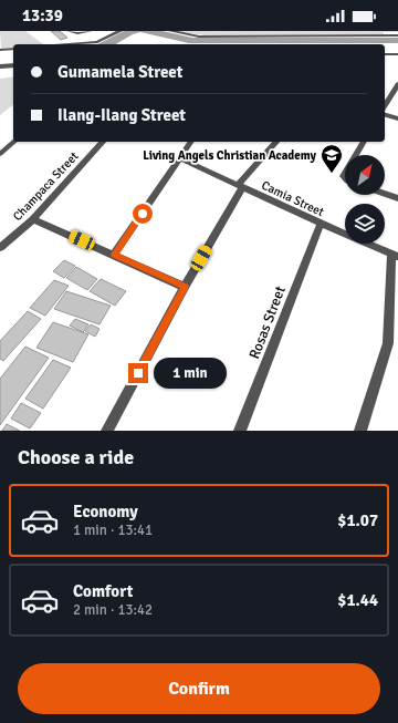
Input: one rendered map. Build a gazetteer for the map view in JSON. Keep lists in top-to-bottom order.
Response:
{
  "streets": {
    "street": ["Champaca Street", "Camia Street", "Rosas Street"]
  },
  "crossings": [
    ["Camia Street", "Rosas Street"]
  ],
  "places": {
    "school or university": ["Living Angels Christian Academy"]
  },
  "north": "top right",
  "page": {
    "status": "13:39",
    "banner": ["Gumamela Street", "Ilang-Ilang Street"],
    "bubble": "1 min",
    "heading": "Choose a ride",
    "list": [
      {
        "name": "Economy",
        "note": "1 min · 13:41",
        "value": "$1.07"
      },
      {
        "name": "Comfort",
        "note": "2 min · 13:42",
        "value": "$1.44"
      }
    ],
    "buttons": "Confirm"
  }
}
